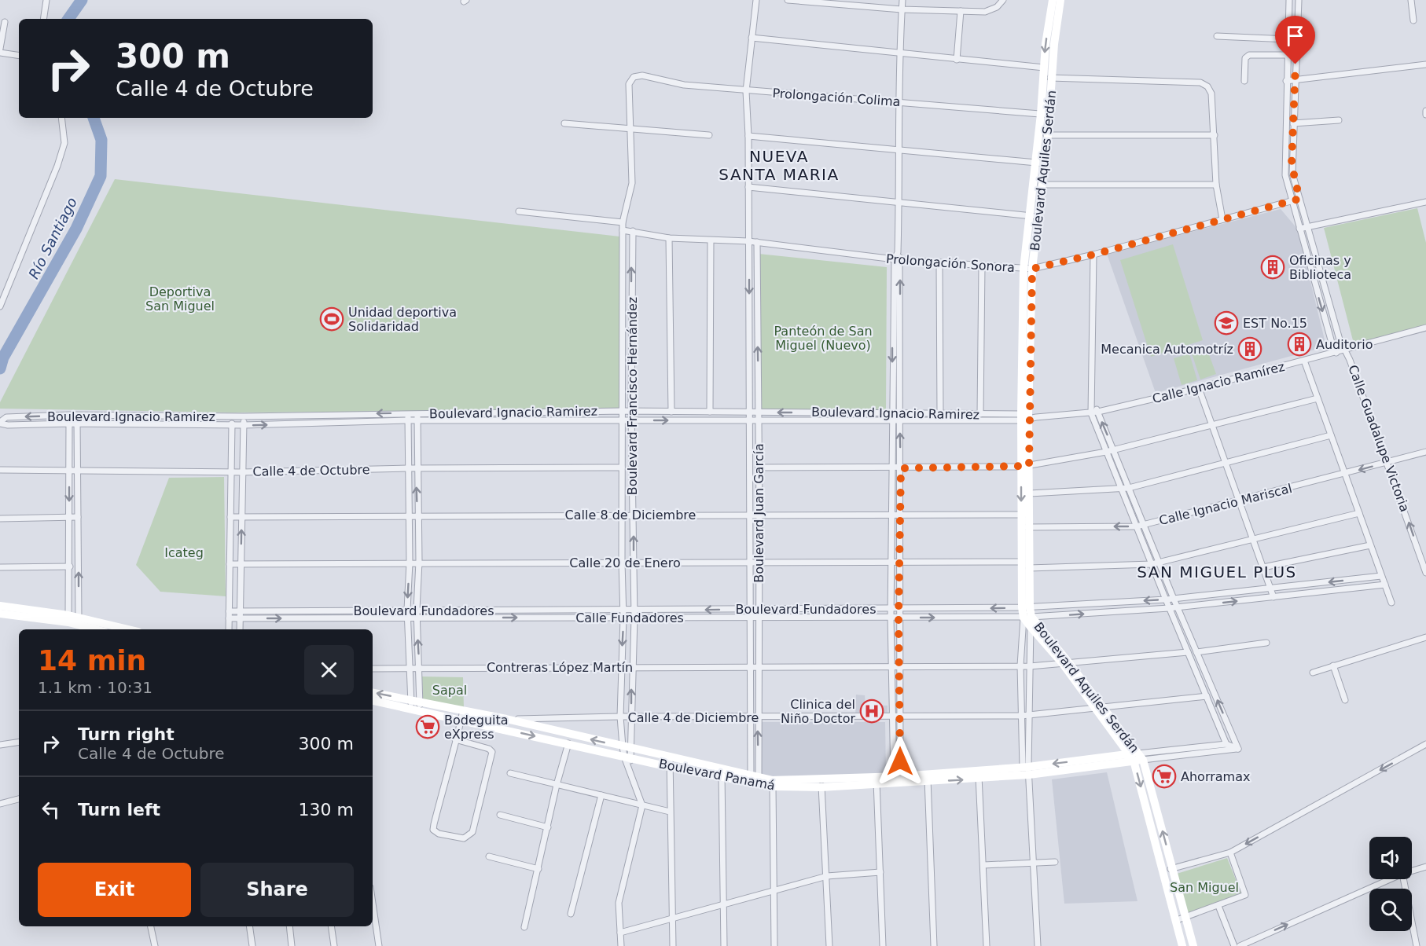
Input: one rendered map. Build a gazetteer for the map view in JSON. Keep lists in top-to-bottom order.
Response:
{
  "streets": {
    "street": [
      "Prolongación Colima",
      "Boulevard Aquiles Serdán",
      "Prolongación Sonora",
      "Calle Ignacio Ramírez",
      "Boulevard Francisco Hernández",
      "Boulevard Ignacio Ramirez",
      "Calle Guadalupe Victoria",
      "Calle 4 de Octubre",
      "Calle Ignacio Mariscal",
      "Boulevard Juan García",
      "Calle 8 de Diciembre",
      "Calle 20 de Enero",
      "Boulevard Fundadores",
      "Calle Fundadores",
      "Contreras López Martín",
      "Calle 4 de Diciembre",
      "Boulevard Panamá"
    ]
  },
  "crossings": [
    ["Prolongación Colima", "Boulevard Aquiles Serdán"],
    ["Prolongación Colima", "Boulevard Francisco Hernández"],
    ["Prolongación Colima", "Boulevard Juan García"],
    ["Boulevard Aquiles Serdán", "Prolongación Sonora"],
    ["Boulevard Aquiles Serdán", "Calle Ignacio Ramírez"],
    ["Boulevard Aquiles Serdán", "Boulevard Ignacio Ramirez"],
    ["Boulevard Aquiles Serdán", "Calle Ignacio Mariscal"],
    ["Boulevard Aquiles Serdán", "Calle 8 de Diciembre"],
    ["Boulevard Aquiles Serdán", "Calle 20 de Enero"],
    ["Boulevard Aquiles Serdán", "Boulevard Fundadores"],
    ["Boulevard Aquiles Serdán", "Calle Fundadores"],
    ["Boulevard Aquiles Serdán", "Contreras López Martín"],
    ["Boulevard Aquiles Serdán", "Boulevard Panamá"],
    ["Prolongación Sonora", "Boulevard Francisco Hernández"],
    ["Prolongación Sonora", "Calle Guadalupe Victoria"],
    ["Prolongación Sonora", "Boulevard Juan García"],
    ["Calle Ignacio Ramírez", "Boulevard Ignacio Ramirez"],
    ["Calle Ignacio Ramírez", "Calle Guadalupe Victoria"],
    ["Boulevard Francisco Hernández", "Boulevard Ignacio Ramirez"],
    ["Boulevard Francisco Hernández", "Calle 4 de Octubre"],
    ["Boulevard Francisco Hernández", "Calle 8 de Diciembre"],
    ["Boulevard Francisco Hernández", "Calle 20 de Enero"],
    ["Boulevard Francisco Hernández", "Boulevard Fundadores"],
    ["Boulevard Francisco Hernández", "Calle Fundadores"],
    ["Boulevard Francisco Hernández", "Contreras López Martín"],
    ["Boulevard Francisco Hernández", "Calle 4 de Diciembre"],
    ["Boulevard Francisco Hernández", "Boulevard Panamá"],
    ["Boulevard Ignacio Ramirez", "Boulevard Juan García"],
    ["Calle Guadalupe Victoria", "Calle Ignacio Mariscal"],
    ["Boulevard Juan García", "Calle 8 de Diciembre"],
    ["Boulevard Juan García", "Calle 20 de Enero"],
    ["Boulevard Juan García", "Boulevard Fundadores"],
    ["Boulevard Juan García", "Calle Fundadores"],
    ["Boulevard Juan García", "Contreras López Martín"],
    ["Boulevard Juan García", "Calle 4 de Diciembre"],
    ["Boulevard Juan García", "Boulevard Panamá"],
    ["Calle 4 de Diciembre", "Boulevard Panamá"]
  ],
  "one_way": ["Calle Fundadores"],
  "districts": ["NUEVA SANTA MARIA", "SAN MIGUEL PLUS"],
  "water": ["Río Santiago"],
  "parks": [
    "Deportiva San Miguel",
    "Panteón de San Miguel (Nuevo)",
    "Icateg",
    "Sapal",
    "San Miguel"
  ],
  "places": {
    "building": ["Oficinas y Biblioteca", "Auditorio", "Mecanica Automotríz"],
    "sports": ["Unidad deportiva Solidaridad"],
    "school or university": ["EST No.15"],
    "hospital": ["Clinica del Niño Doctor"],
    "supermarket": ["Bodeguita eXpress", "Ahorramax"]
  },
  "page": {
    "turn": ["300 m", "Calle 4 de Octubre"],
    "heading": ["14 min", "1.1 km · 10:31"],
    "list": [
      {
        "name": "Turn right",
        "note": "Calle 4 de Octubre",
        "value": "300 m"
      },
      {
        "name": "Turn left",
        "value": "130 m"
      }
    ],
    "buttons": ["Exit", "Share"]
  }
}
